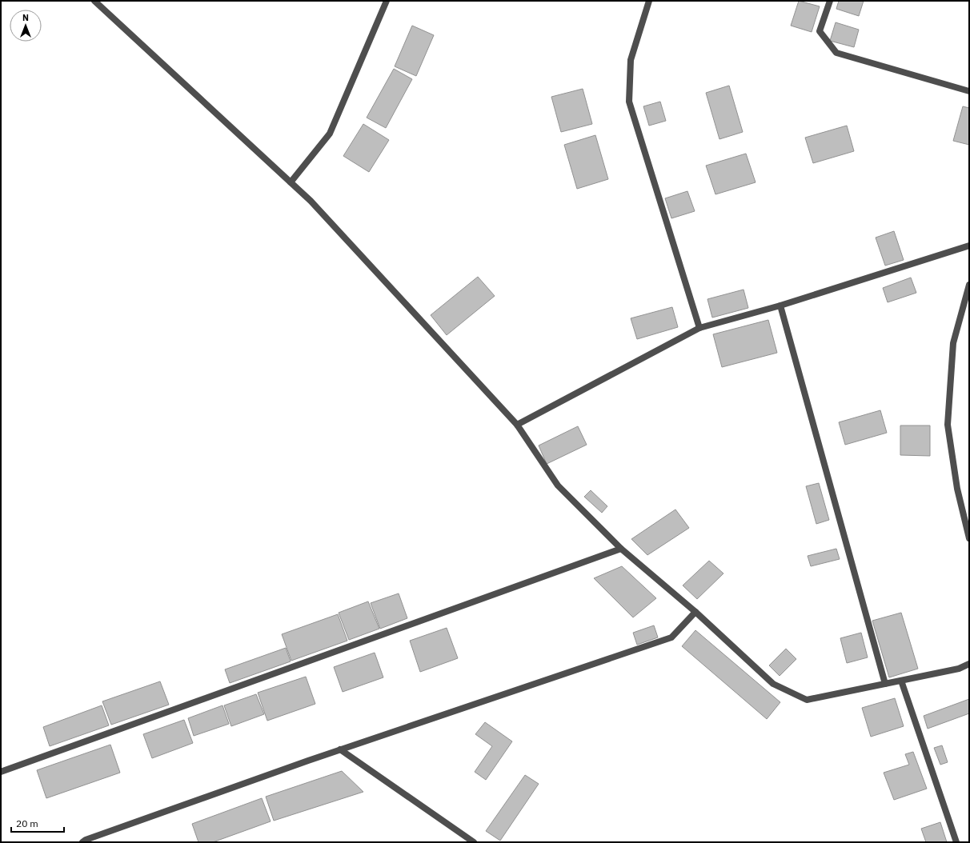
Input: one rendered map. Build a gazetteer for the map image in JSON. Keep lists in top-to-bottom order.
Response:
{
  "scale_bar": "20 m",
  "north": "top"
}
